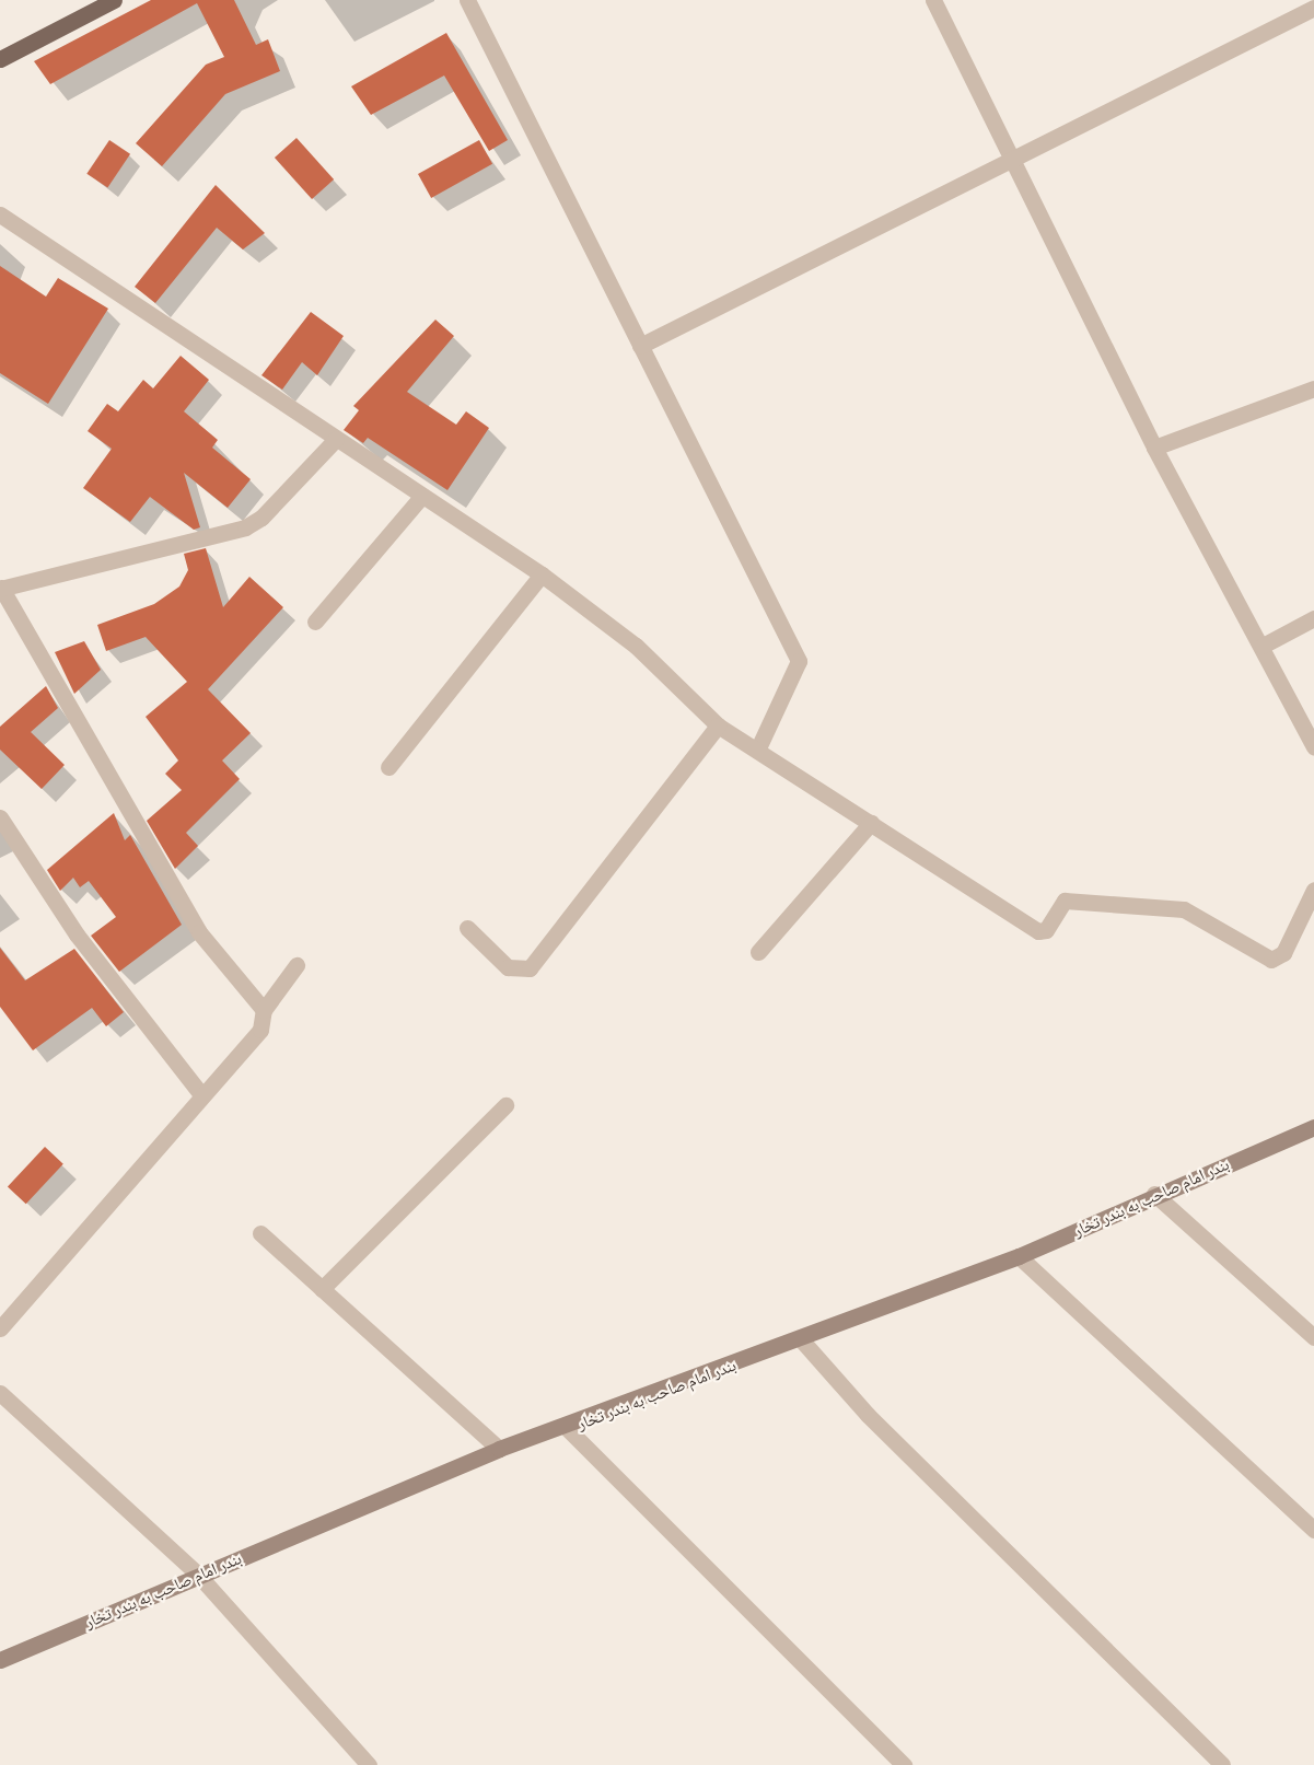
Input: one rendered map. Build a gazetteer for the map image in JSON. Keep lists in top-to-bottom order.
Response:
{
  "streets": {
    "main road": ["بندر امام صاحب به بندر تخار"]
  }
}
